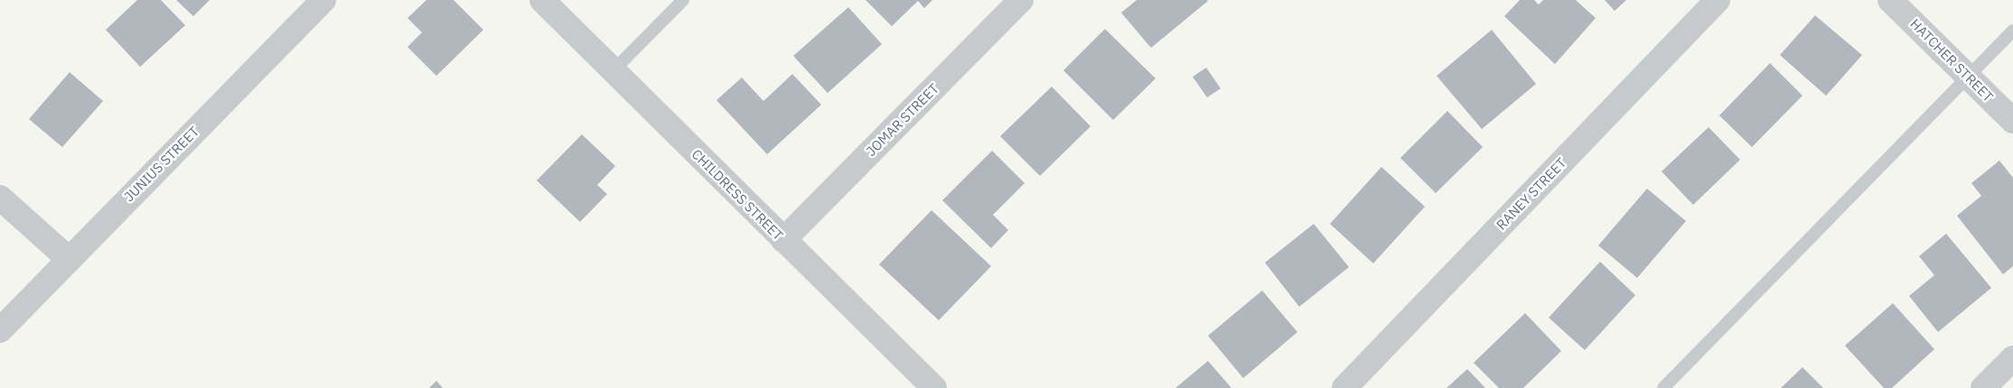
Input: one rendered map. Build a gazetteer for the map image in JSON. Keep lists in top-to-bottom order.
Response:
{
  "streets": {
    "street": [
      "HATCHER STREET",
      "JOMAR STREET",
      "JUNIUS STREET",
      "RANEY STREET",
      "CHILDRESS STREET"
    ]
  },
  "crossings": [
    ["JOMAR STREET", "CHILDRESS STREET"]
  ]
}
